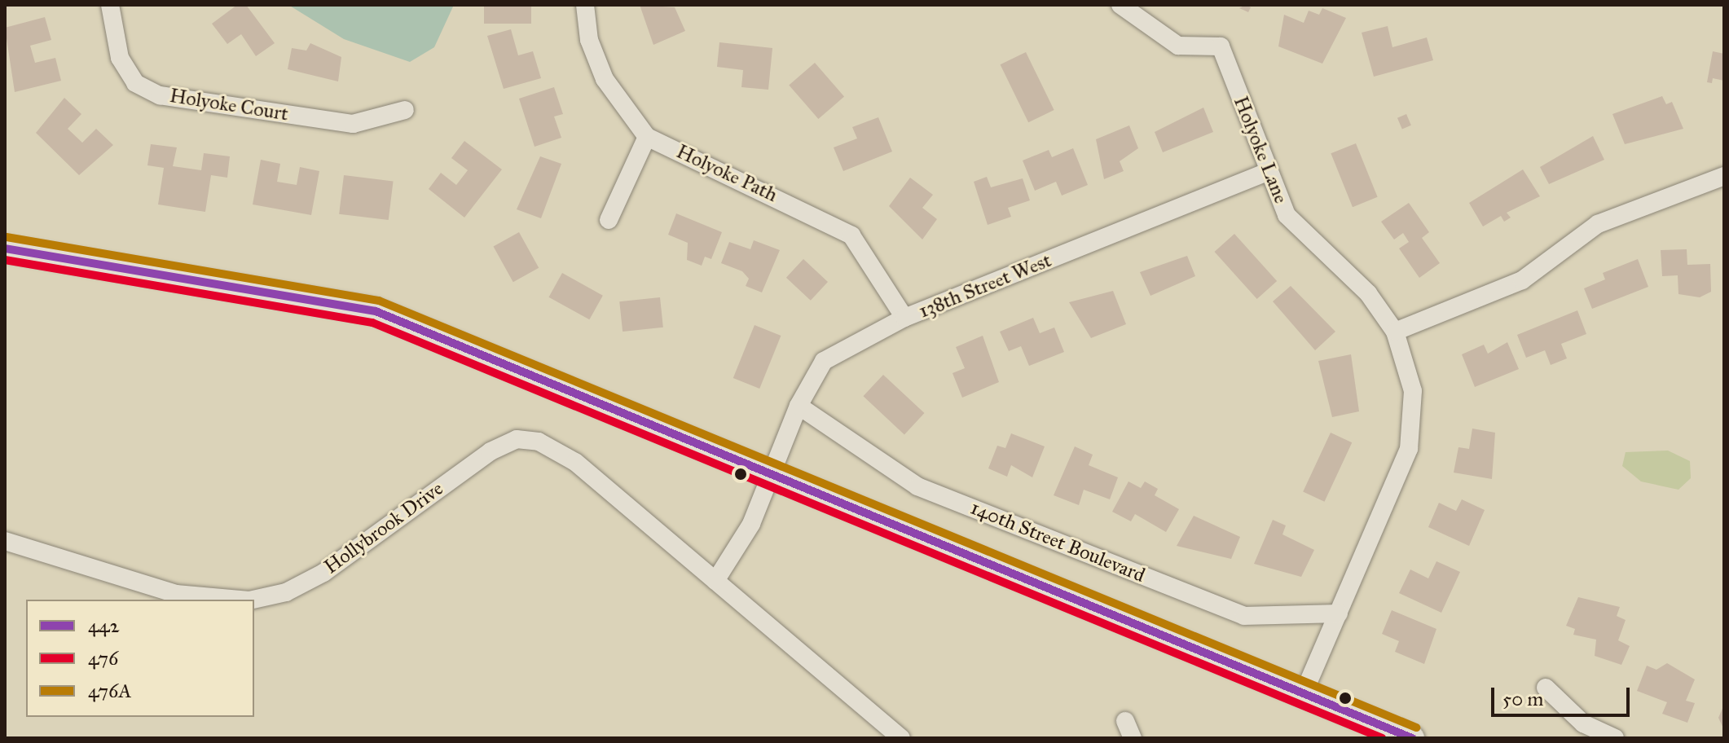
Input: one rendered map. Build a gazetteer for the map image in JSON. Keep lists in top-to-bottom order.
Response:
{
  "streets": {
    "street": [
      "Holyoke Court",
      "Holyoke Lane",
      "Holyoke Path",
      "138th Street West",
      "Hollybrook Drive",
      "140th Street Boulevard"
    ]
  },
  "crossings": [
    ["Holyoke Lane", "138th Street West"],
    ["Holyoke Lane", "140th Street Boulevard"],
    ["Holyoke Path", "138th Street West"],
    ["138th Street West", "Hollybrook Drive"],
    ["138th Street West", "140th Street Boulevard"]
  ],
  "lines": ["transit line 476A", "transit line 442", "transit line 476"],
  "legend": ["442", "476", "476A"],
  "scale_bar": "50 m"
}
